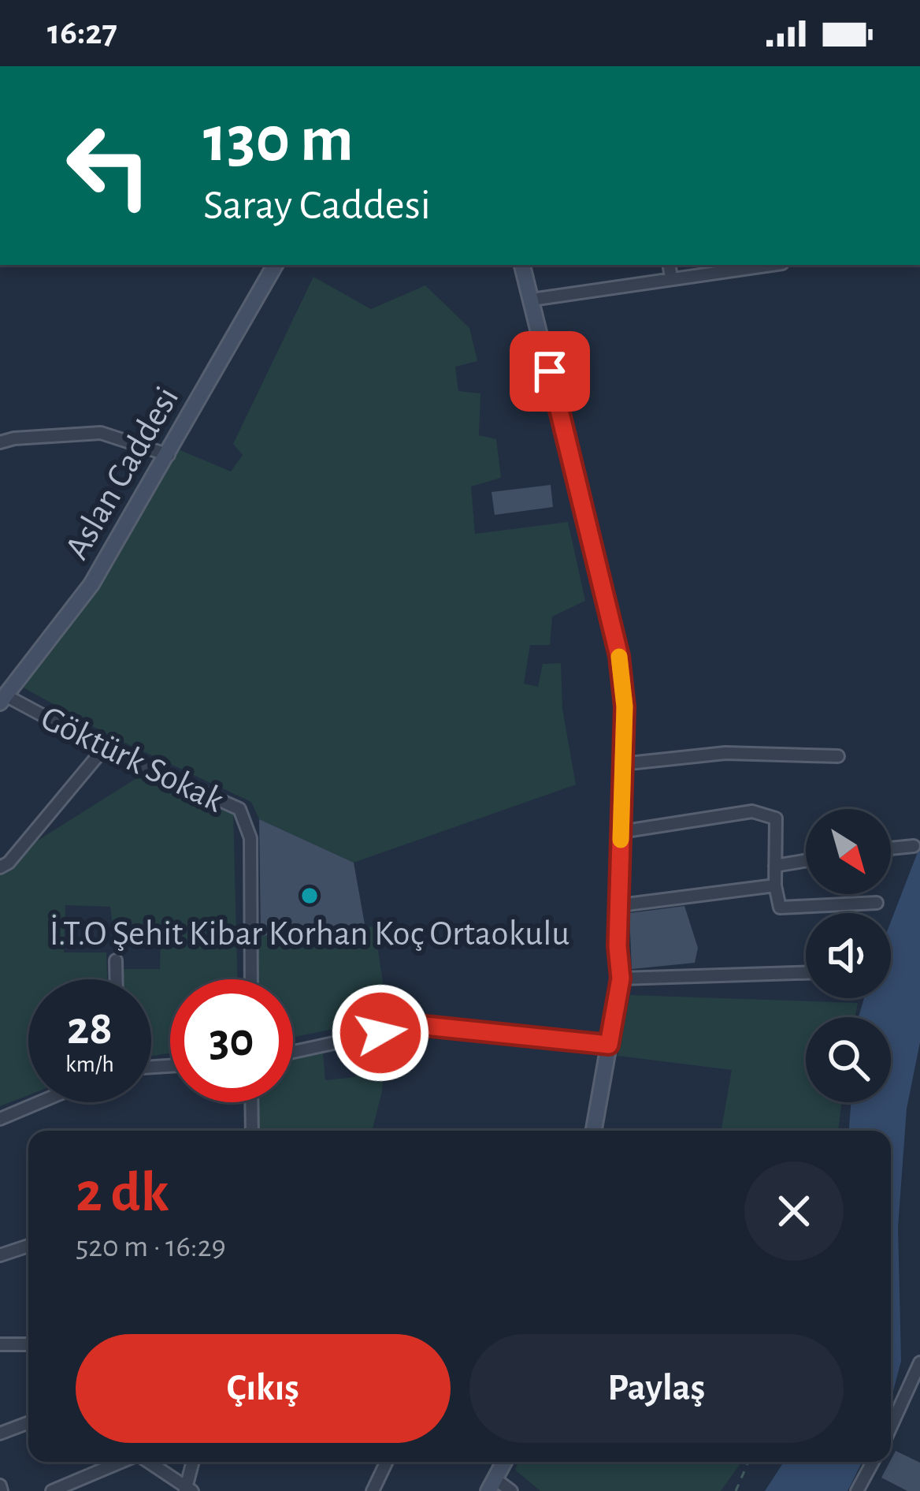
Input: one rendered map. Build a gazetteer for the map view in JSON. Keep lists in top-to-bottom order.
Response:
{
  "streets": {
    "main road": ["Aslan Caddesi"],
    "street": ["Göktürk Sokak"]
  },
  "crossings": [
    ["Aslan Caddesi", "Göktürk Sokak"]
  ],
  "places": ["İ.T.O Şehit Kibar Korhan Koç Ortaokulu"],
  "north": "bottom right",
  "page": {
    "status": "16:27",
    "turn": ["130 m", "Saray Caddesi"],
    "speed": "28 km/h",
    "limit": "30",
    "heading": ["2 dk", "520 m · 16:29"],
    "buttons": ["Çıkış", "Paylaş"]
  }
}
